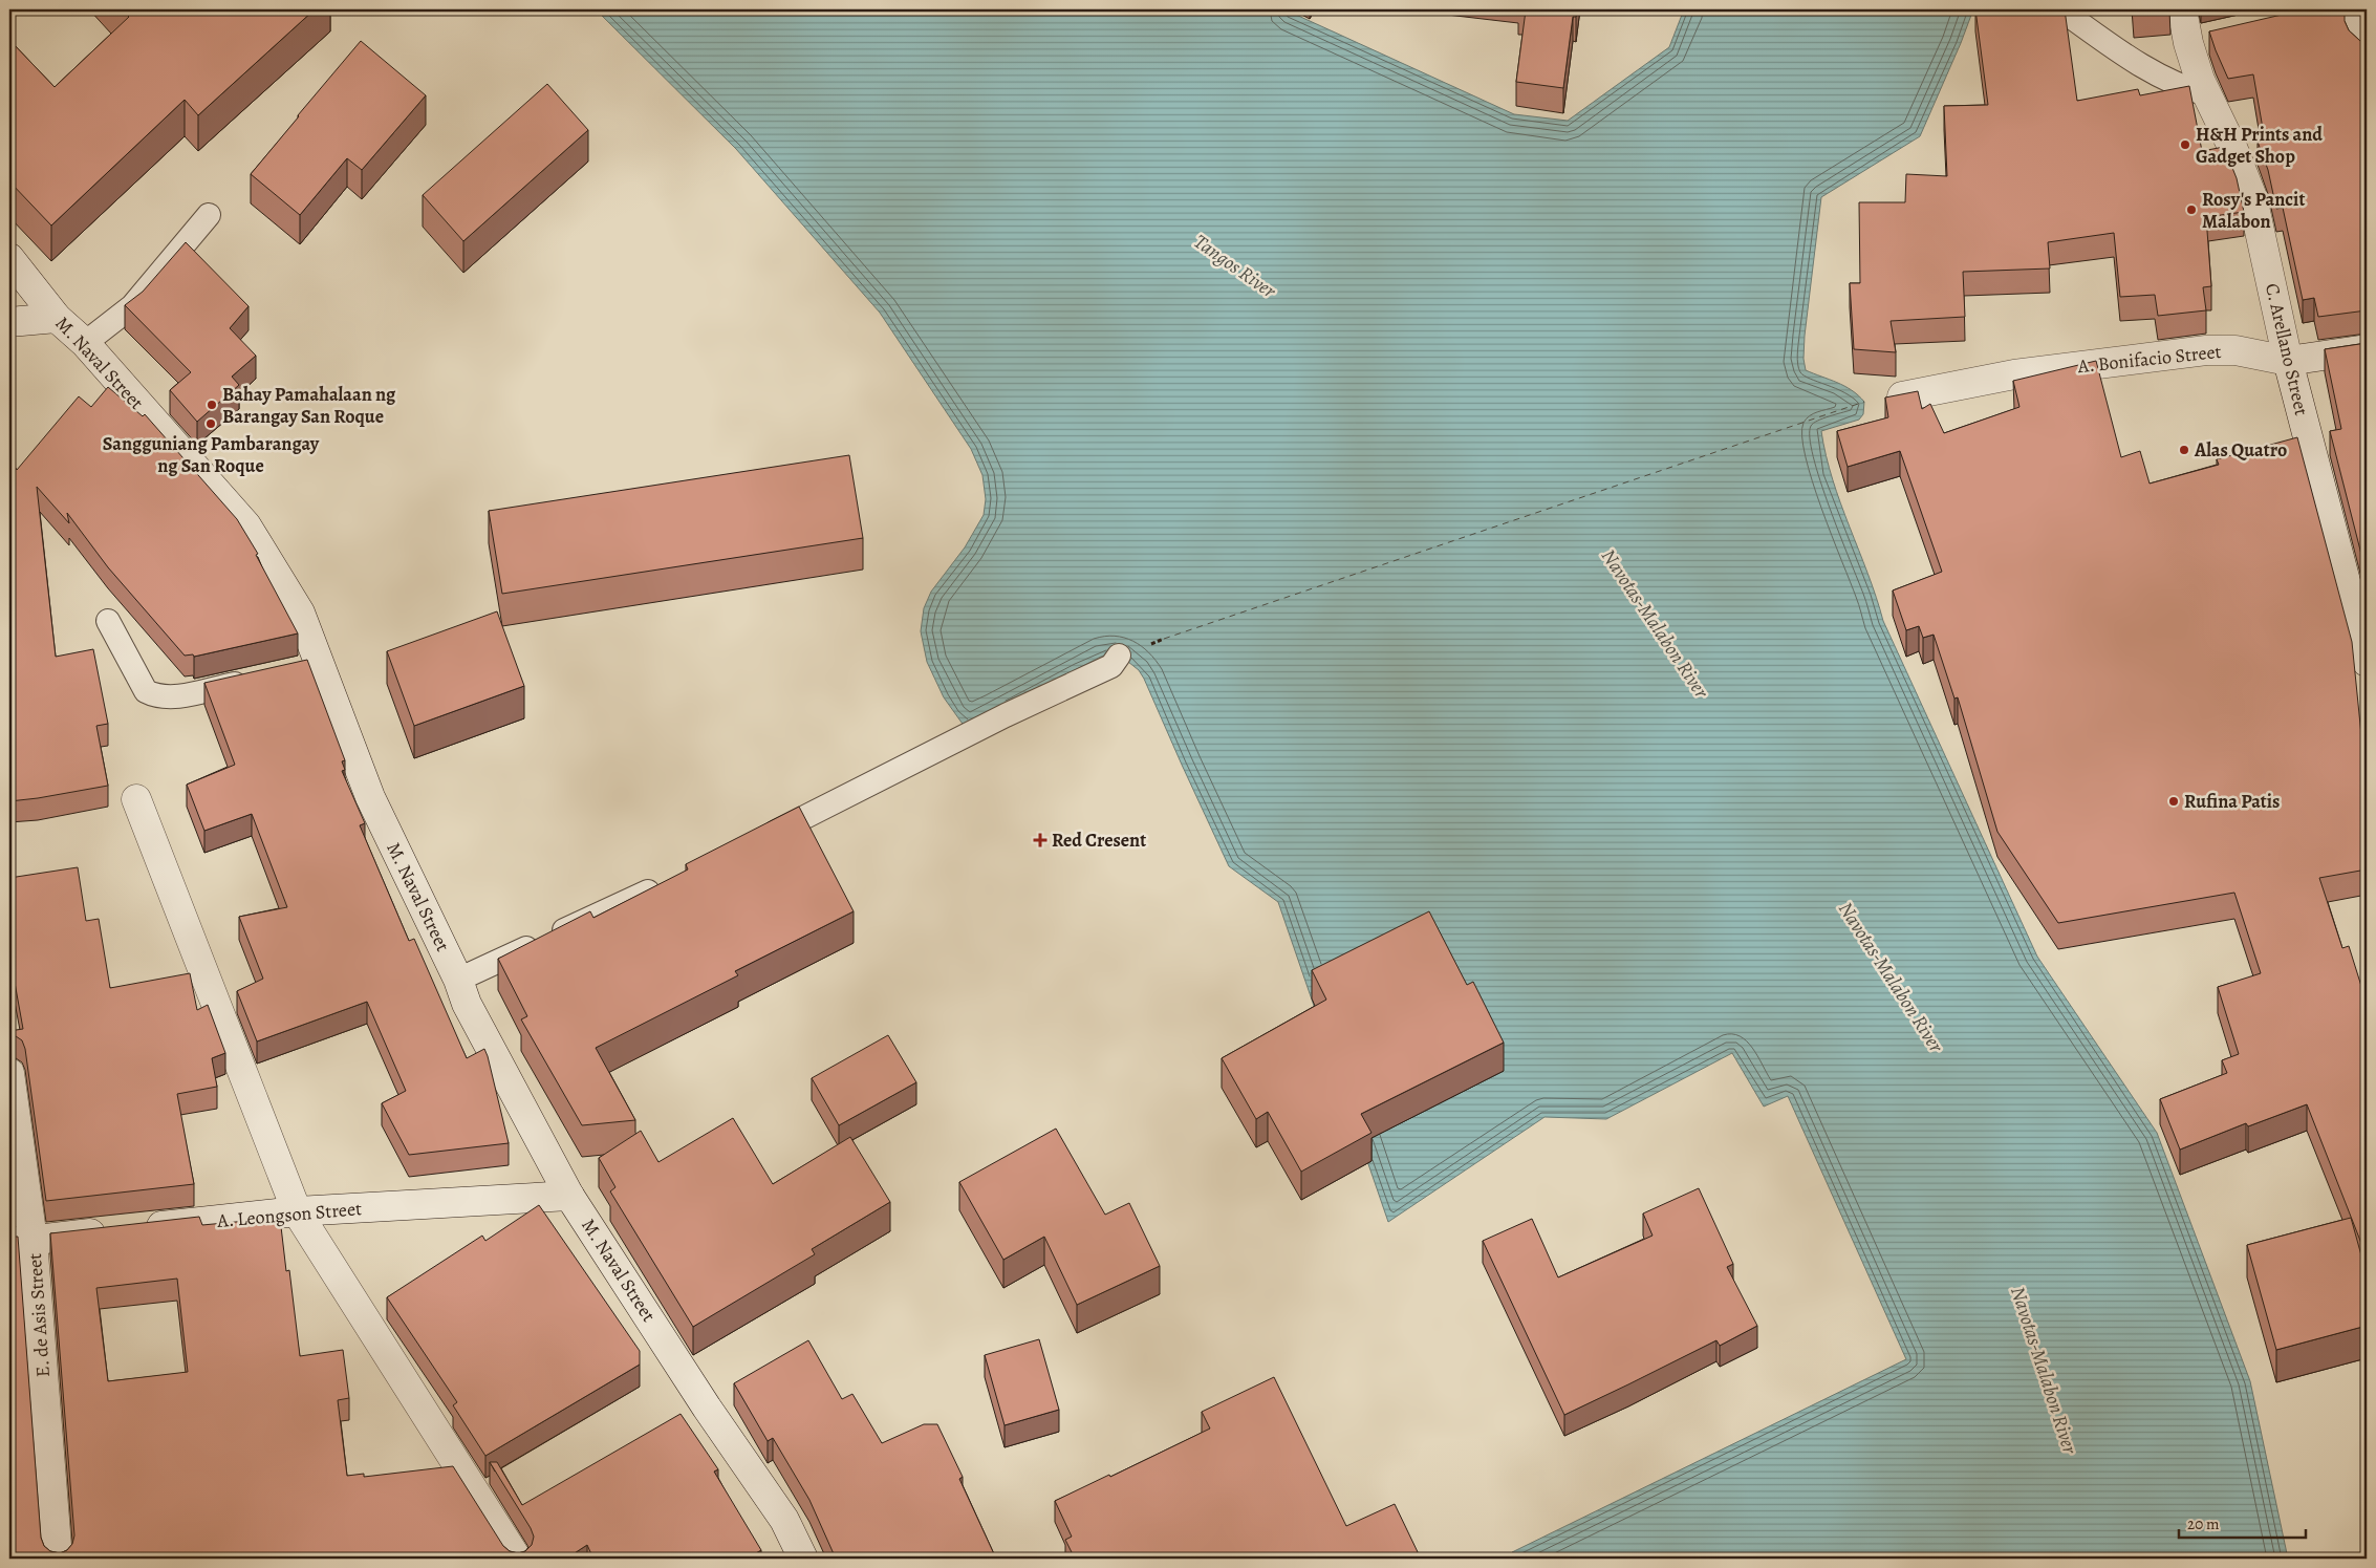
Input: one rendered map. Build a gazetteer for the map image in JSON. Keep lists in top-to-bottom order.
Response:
{
  "streets": {
    "street": [
      "C. Arellano Street",
      "A. Bonifacio Street",
      "M. Naval Street",
      "A. Leongson Street",
      "E. de Asis Street"
    ]
  },
  "crossings": [
    ["C. Arellano Street", "A. Bonifacio Street"],
    ["M. Naval Street", "A. Leongson Street"],
    ["A. Leongson Street", "E. de Asis Street"]
  ],
  "water": ["Tangos River", "Navotas-Malabon River"],
  "places": {
    "other": [
      "H&H Prints and Gadget Shop",
      "Rosy's Pancit Malabon",
      "Bahay Pamahalaan ng Barangay San Roque",
      "Sangguniang Pambarangay ng San Roque",
      "Alas Quatro",
      "Rufina Patis"
    ],
    "health": ["Red Cresent"]
  },
  "scale_bar": "20 m"
}
